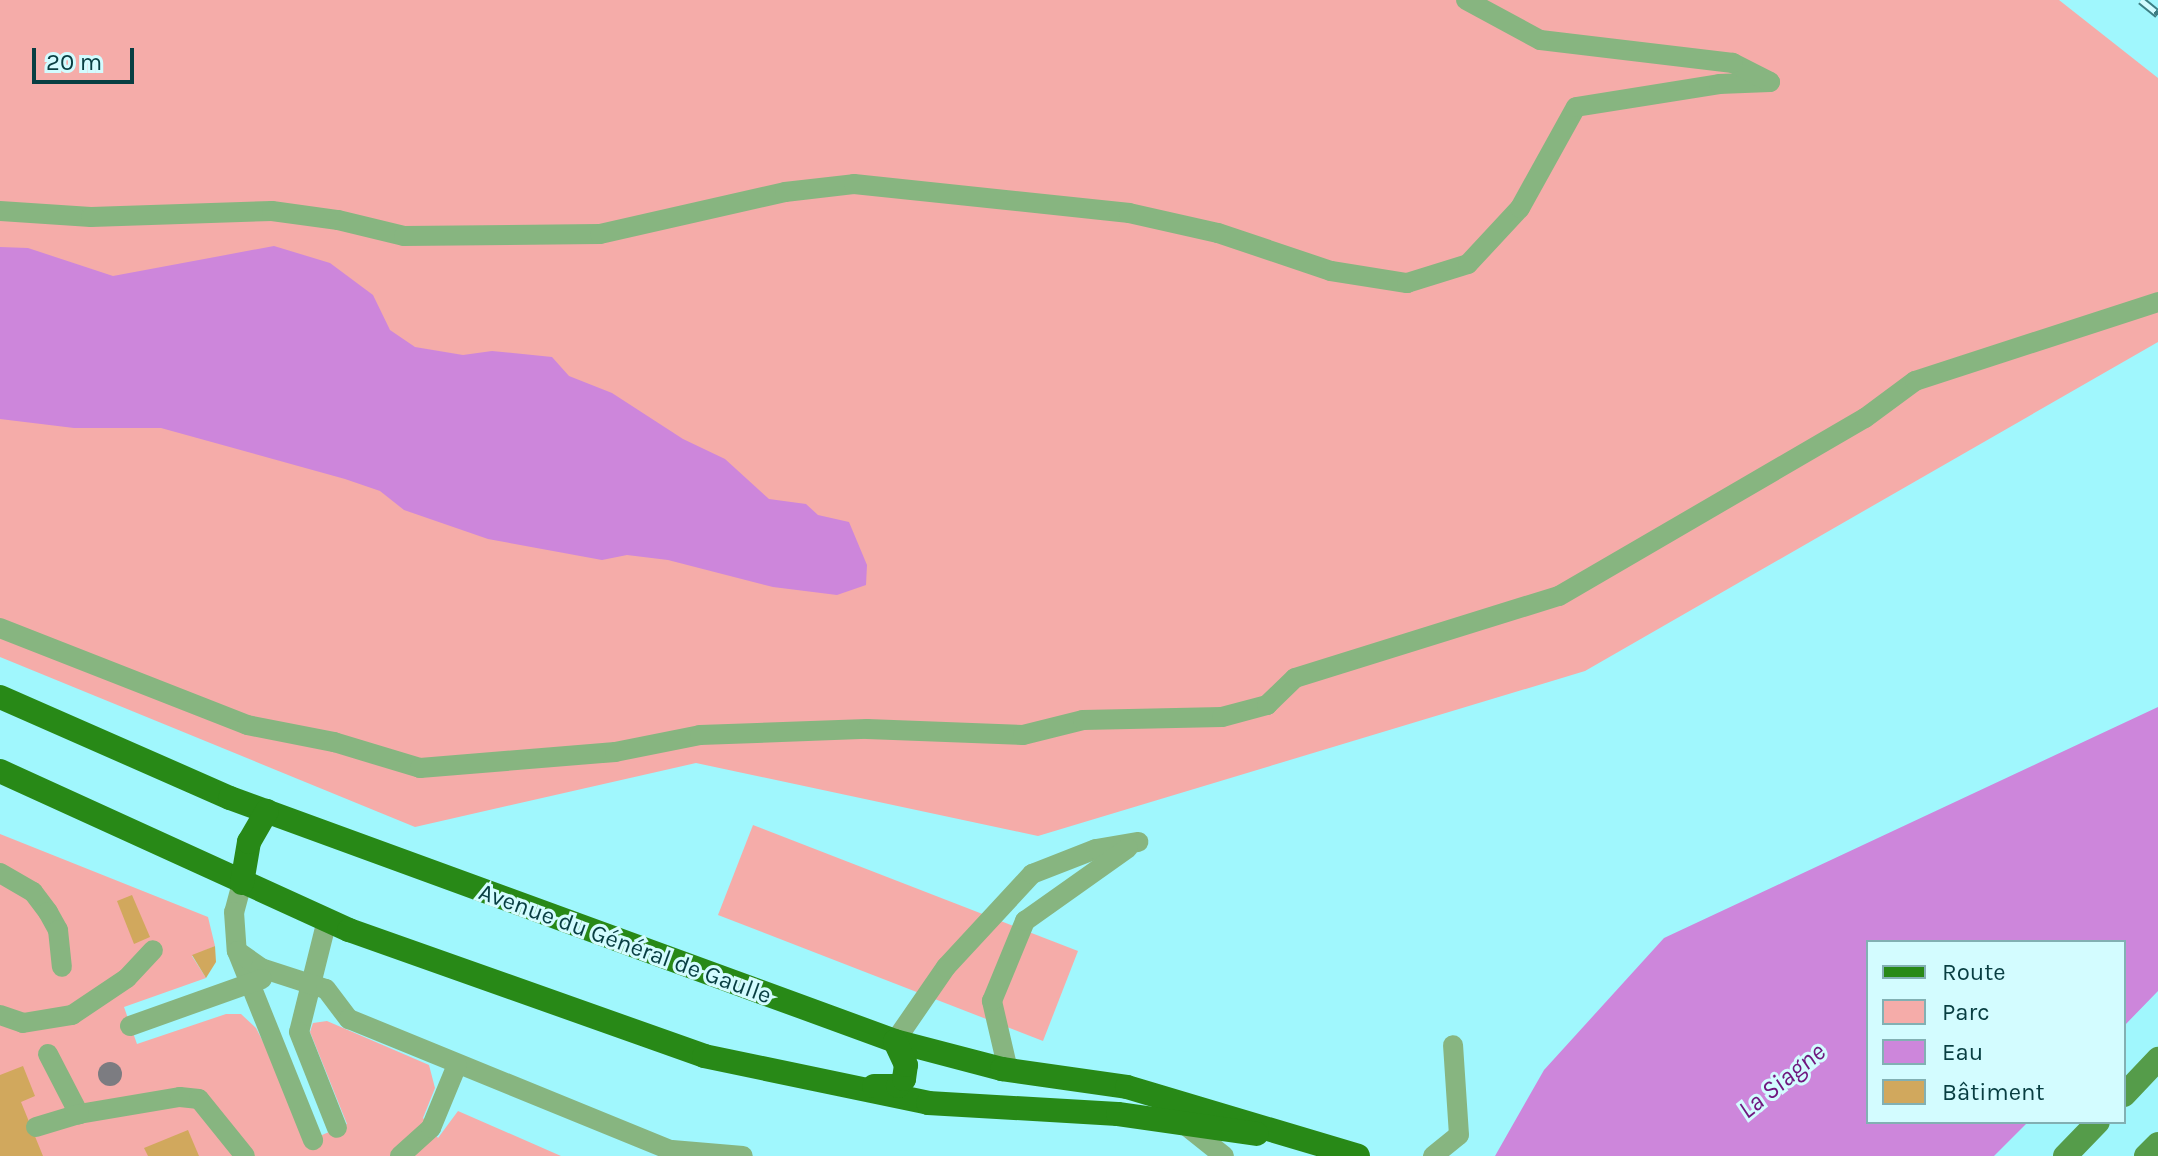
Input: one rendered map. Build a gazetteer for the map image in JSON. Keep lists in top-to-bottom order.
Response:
{
  "streets": {
    "main road": ["Avenue du Général de Gaulle"]
  },
  "water": ["La Siagne"],
  "legend": [
    "Route",
    "Parc",
    "Eau",
    "Bâtiment"
  ],
  "scale_bar": "20 m"
}
